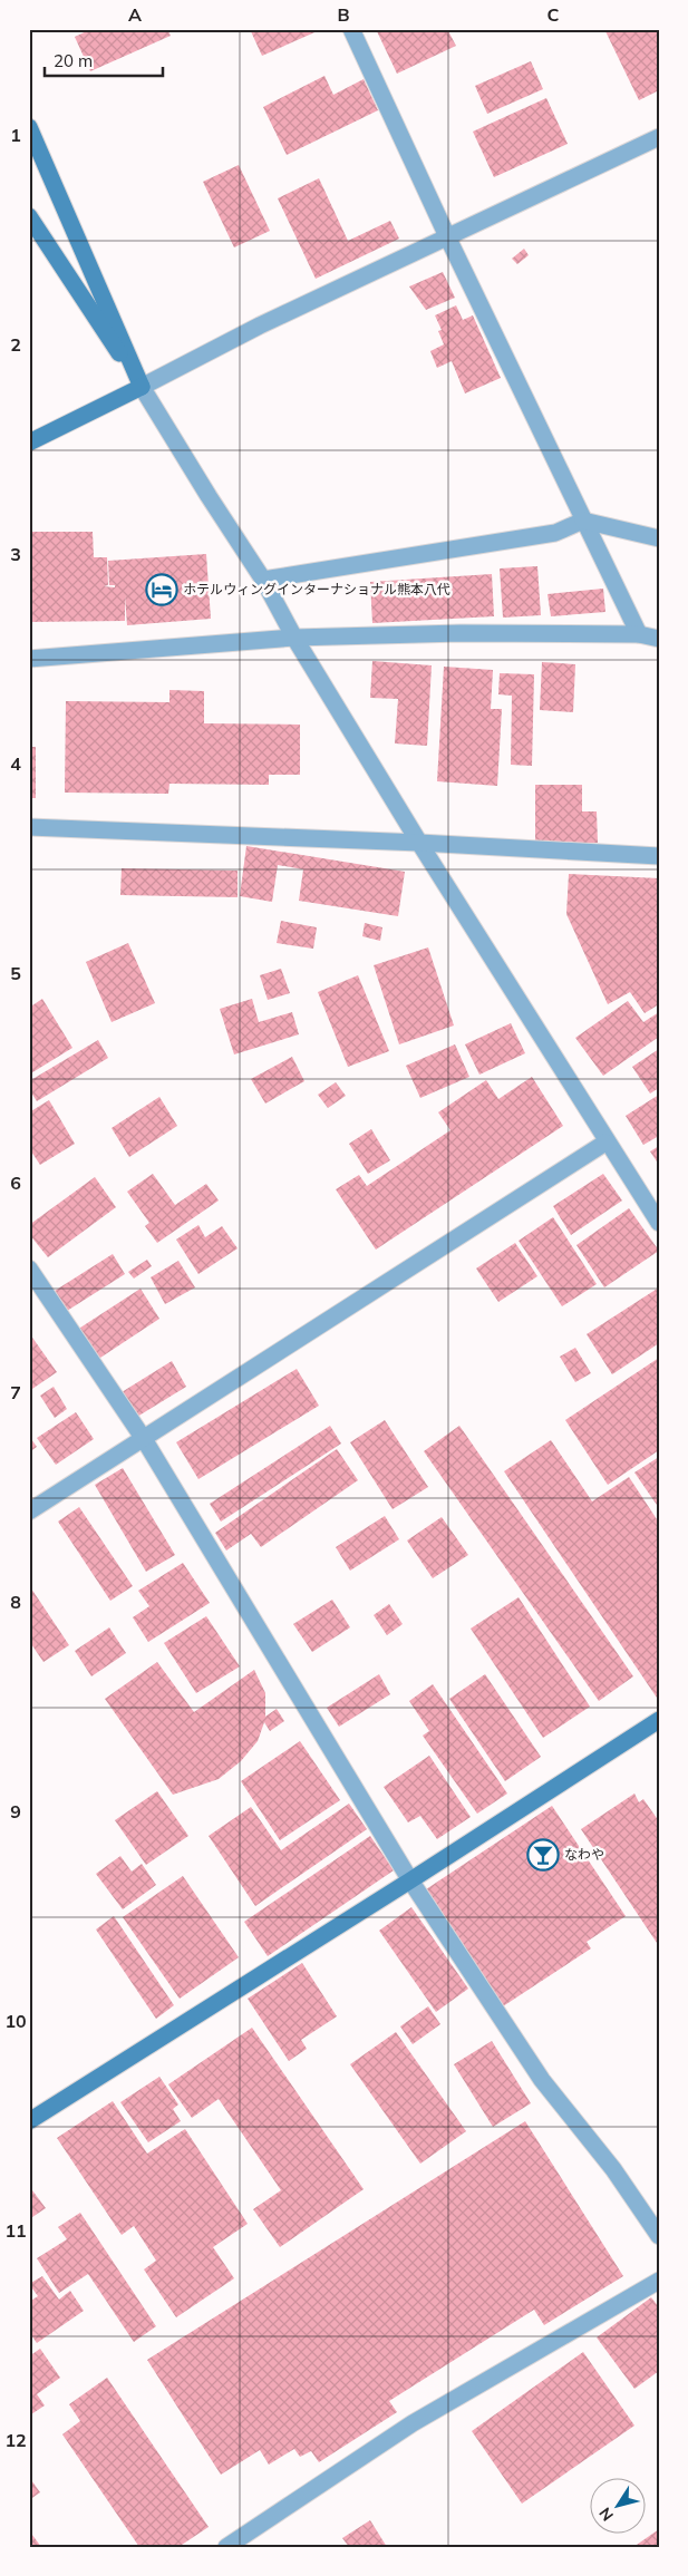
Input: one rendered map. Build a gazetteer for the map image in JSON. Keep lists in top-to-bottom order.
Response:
{
  "places": {
    "hotel": ["ホテルウィングインターナショナル熊本八代"],
    "bar": ["なわや"]
  },
  "scale_bar": "20 m",
  "north": "bottom left",
  "grid": {
    "columns": ["A", "B", "C"],
    "rows": [
      "1",
      "2",
      "3",
      "4",
      "5",
      "6",
      "7",
      "8",
      "9",
      "10",
      "11",
      "12"
    ]
  }
}
